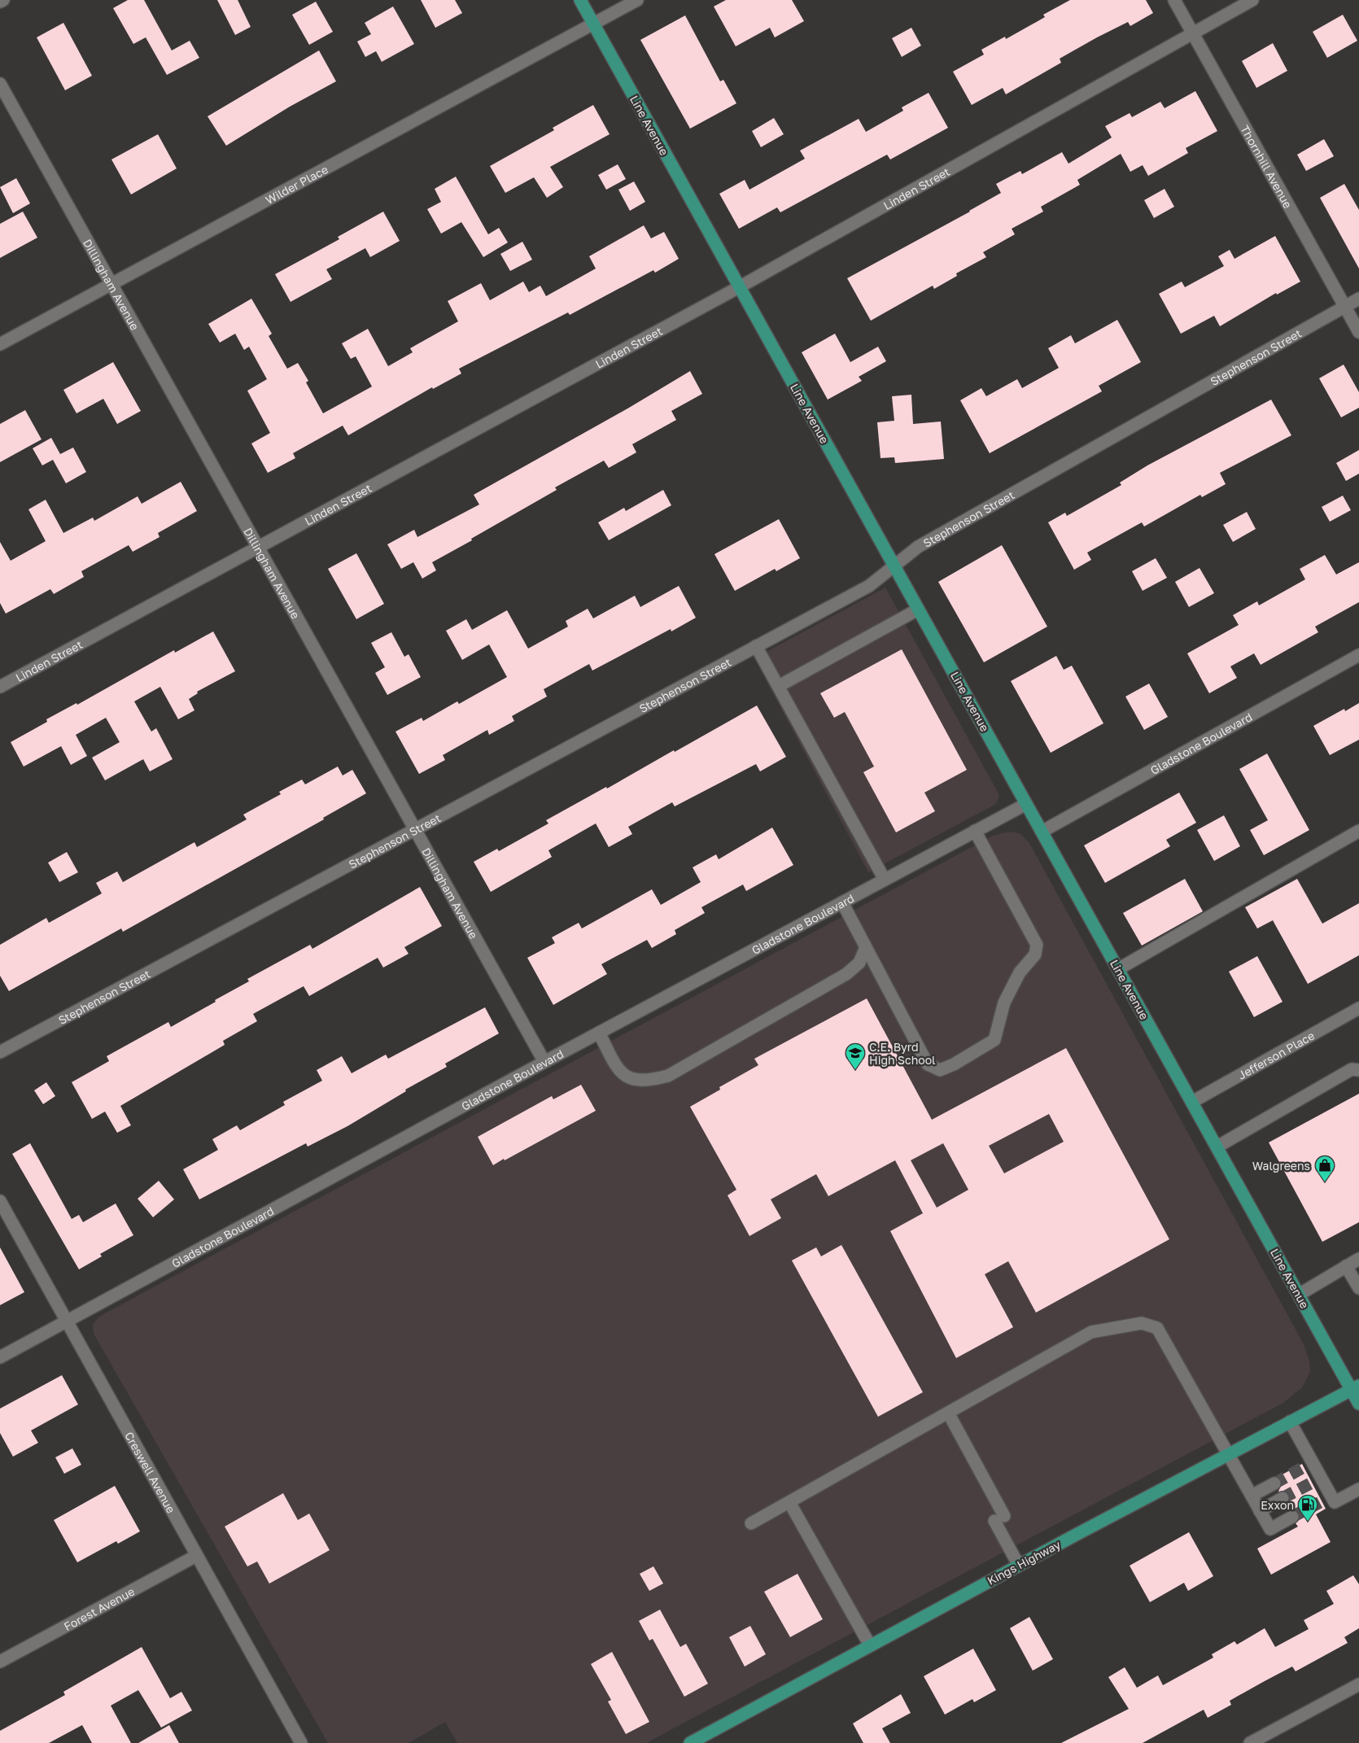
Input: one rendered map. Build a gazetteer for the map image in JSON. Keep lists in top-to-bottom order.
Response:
{
  "streets": {
    "main road": ["Line Avenue", "Kings Highway"],
    "street": [
      "Thornhill Avenue",
      "Wilder Place",
      "Linden Street",
      "Dillingham Avenue",
      "Stephenson Street",
      "Gladstone Boulevard",
      "Jefferson Place",
      "Creswell Avenue",
      "Forest Avenue"
    ]
  },
  "crossings": [
    ["Line Avenue", "Wilder Place"],
    ["Line Avenue", "Linden Street"],
    ["Line Avenue", "Stephenson Street"],
    ["Line Avenue", "Gladstone Boulevard"],
    ["Line Avenue", "Jefferson Place"],
    ["Line Avenue", "Kings Highway"],
    ["Thornhill Avenue", "Linden Street"],
    ["Thornhill Avenue", "Stephenson Street"],
    ["Wilder Place", "Dillingham Avenue"],
    ["Linden Street", "Dillingham Avenue"],
    ["Dillingham Avenue", "Stephenson Street"],
    ["Dillingham Avenue", "Gladstone Boulevard"],
    ["Gladstone Boulevard", "Creswell Avenue"],
    ["Creswell Avenue", "Forest Avenue"]
  ],
  "places": {
    "school or university": ["C.E. Byrd High School"],
    "shop": ["Walgreens"],
    "fuel station": ["Exxon"]
  }
}
